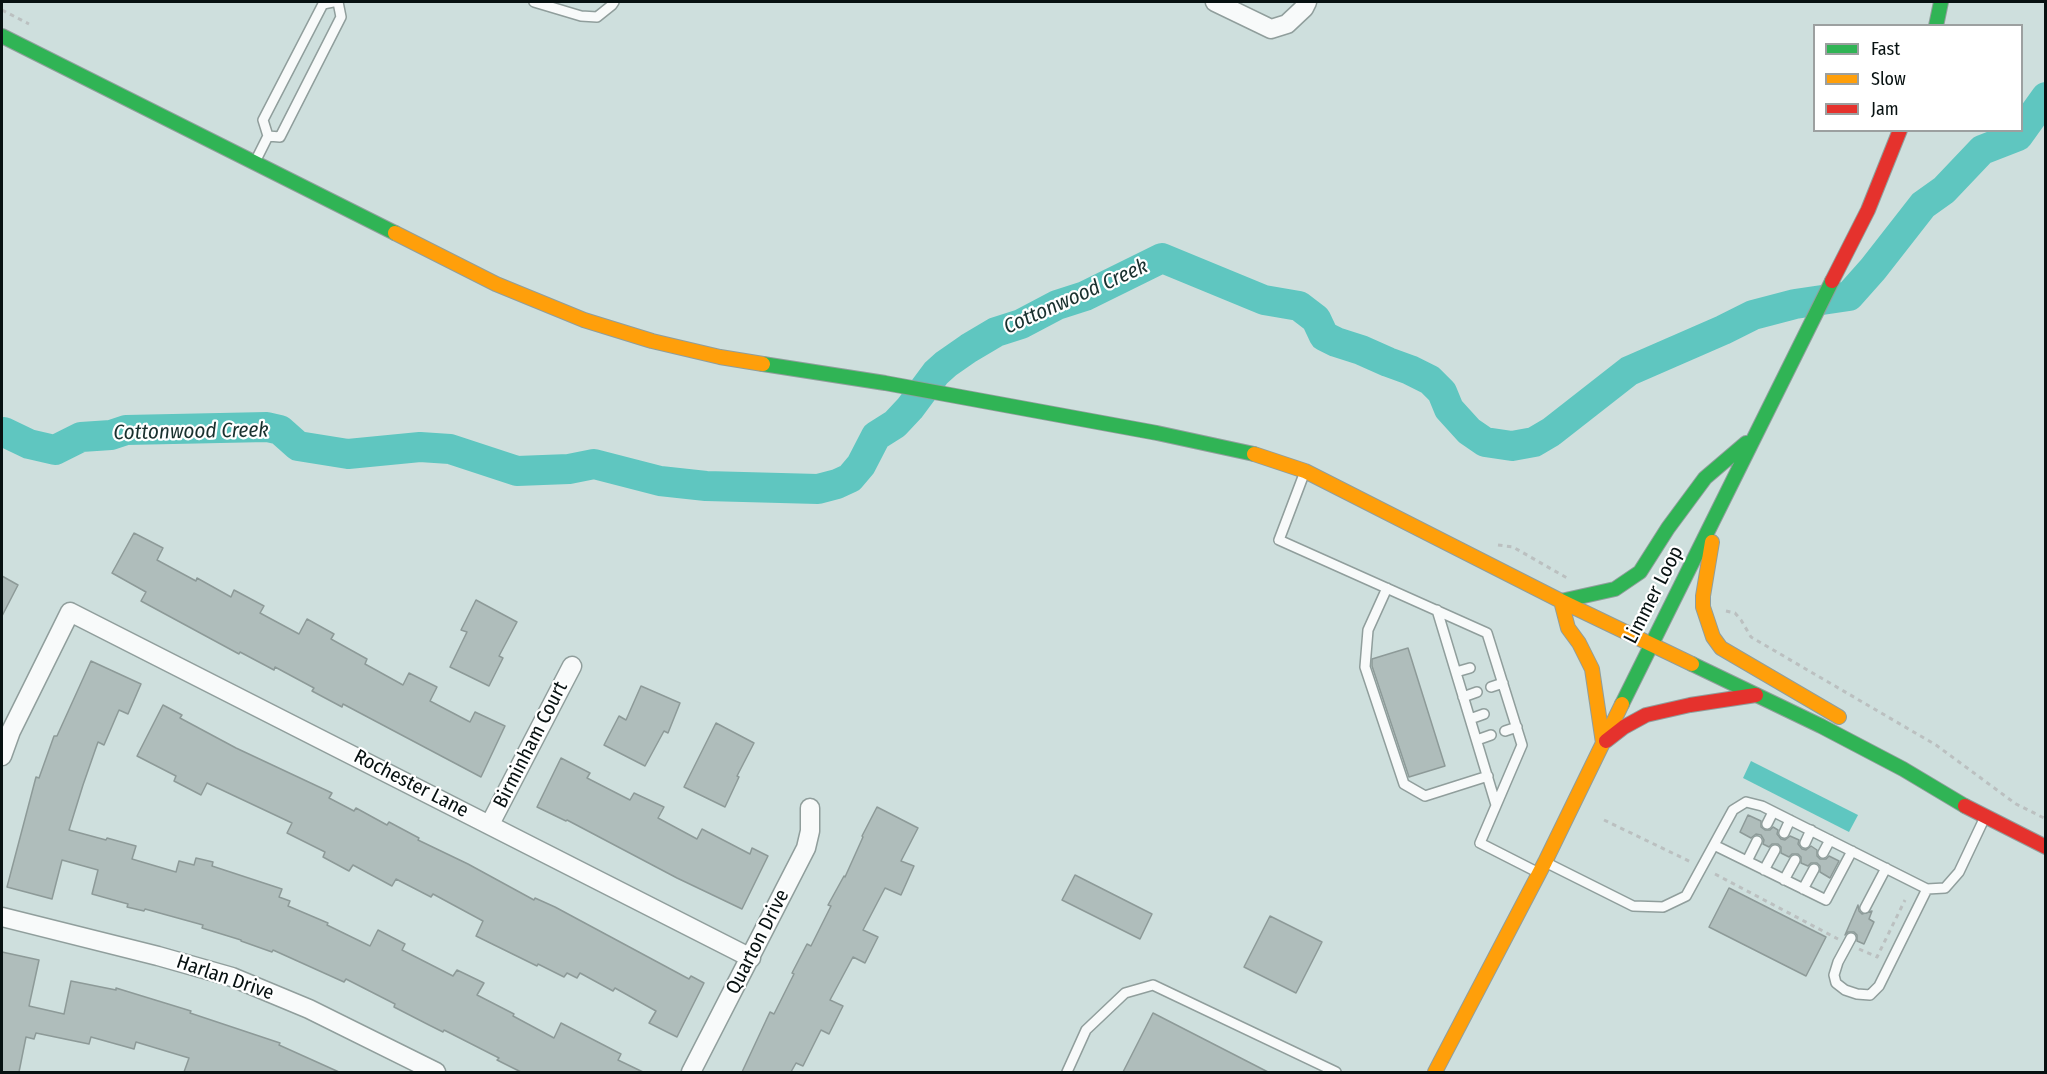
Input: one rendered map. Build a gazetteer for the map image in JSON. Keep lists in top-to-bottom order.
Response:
{
  "streets": {
    "main road": ["Limmer Loop"],
    "street": [
      "Birminham Court",
      "Rochester Lane",
      "Quarton Drive",
      "Harlan Drive"
    ]
  },
  "crossings": [
    ["Birminham Court", "Rochester Lane"],
    ["Rochester Lane", "Quarton Drive"]
  ],
  "water": ["Cottonwood Creek"],
  "legend": ["Fast", "Slow", "Jam"]
}
